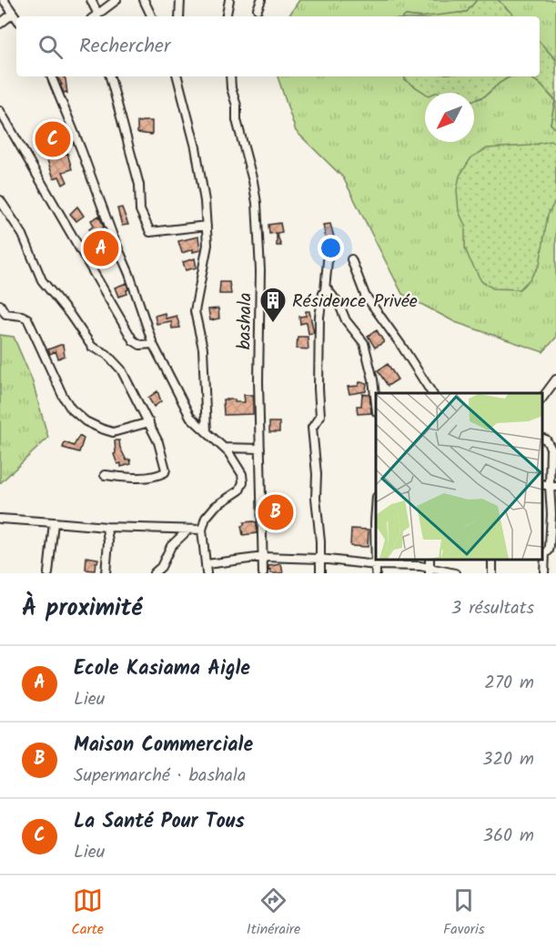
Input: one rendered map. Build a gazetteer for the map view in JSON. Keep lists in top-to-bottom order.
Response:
{
  "streets": {
    "street": ["bashala"]
  },
  "places": {
    "building": ["Résidence Privée"]
  },
  "north": "bottom left",
  "page": {
    "search": "Rechercher",
    "pins": ["C", "A", "B"],
    "heading": ["À proximité", "3 résultats"],
    "list": [
      {
        "mark": "A",
        "name": "Ecole Kasiama Aigle",
        "note": "Lieu",
        "value": "270 m"
      },
      {
        "mark": "B",
        "name": "Maison Commerciale",
        "note": "Supermarché · bashala",
        "value": "320 m"
      },
      {
        "mark": "C",
        "name": "La Santé Pour Tous",
        "note": "Lieu",
        "value": "360 m"
      }
    ],
    "nav": ["Carte", "Itinéraire", "Favoris"]
  }
}
